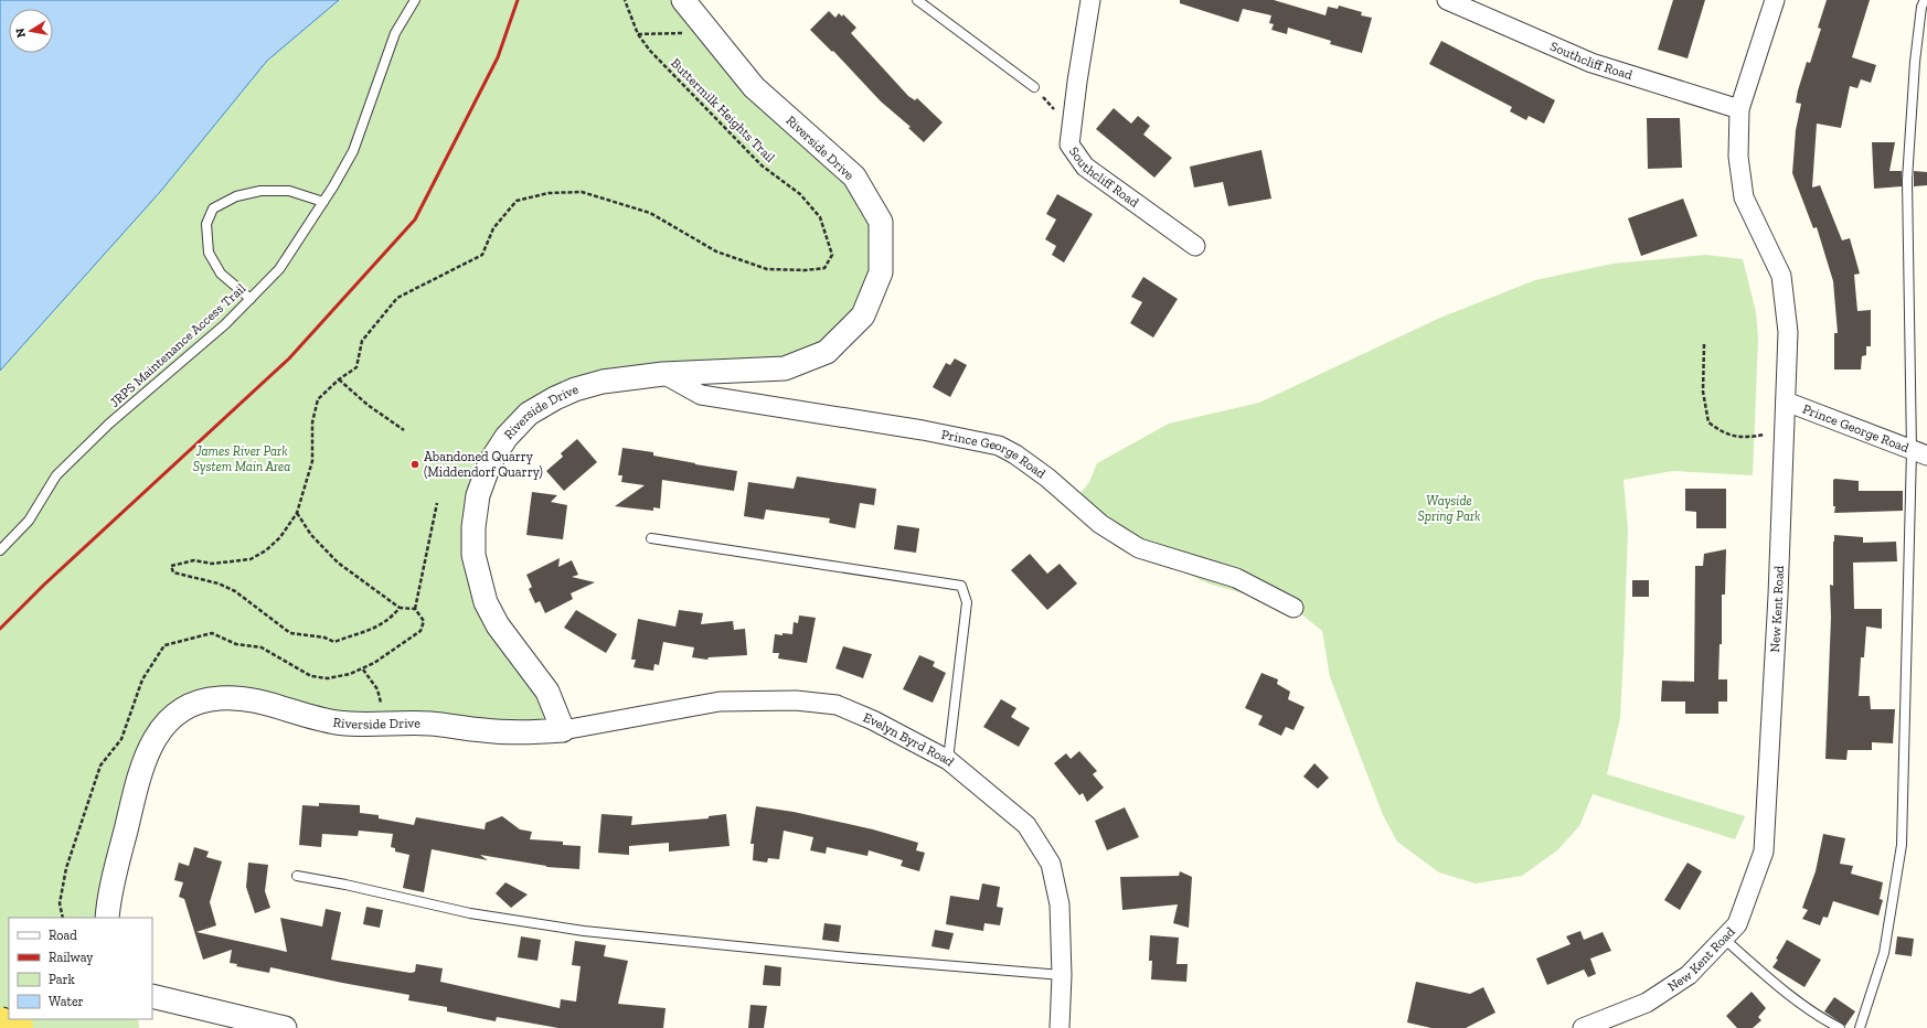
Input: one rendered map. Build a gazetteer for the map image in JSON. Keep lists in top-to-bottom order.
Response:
{
  "streets": {
    "street": [
      "Southcliff Road",
      "Riverside Drive",
      "Prince George Road",
      "New Kent Road",
      "Evelyn Byrd Road"
    ],
    "lane": ["JRPS Maintenance Access Trail"],
    "path": ["Buttermilk Heights Trail"]
  },
  "crossings": [
    ["Southcliff Road", "New Kent Road"],
    ["Riverside Drive", "Prince George Road"],
    ["Riverside Drive", "Evelyn Byrd Road"],
    ["Prince George Road", "New Kent Road"]
  ],
  "parks": ["James River Park System Main Area", "Wayside Spring Park"],
  "places": ["Abandoned Quarry (Middendorf Quarry)"],
  "legend": [
    "Road",
    "Railway",
    "Park",
    "Water"
  ],
  "north": "left"
}
